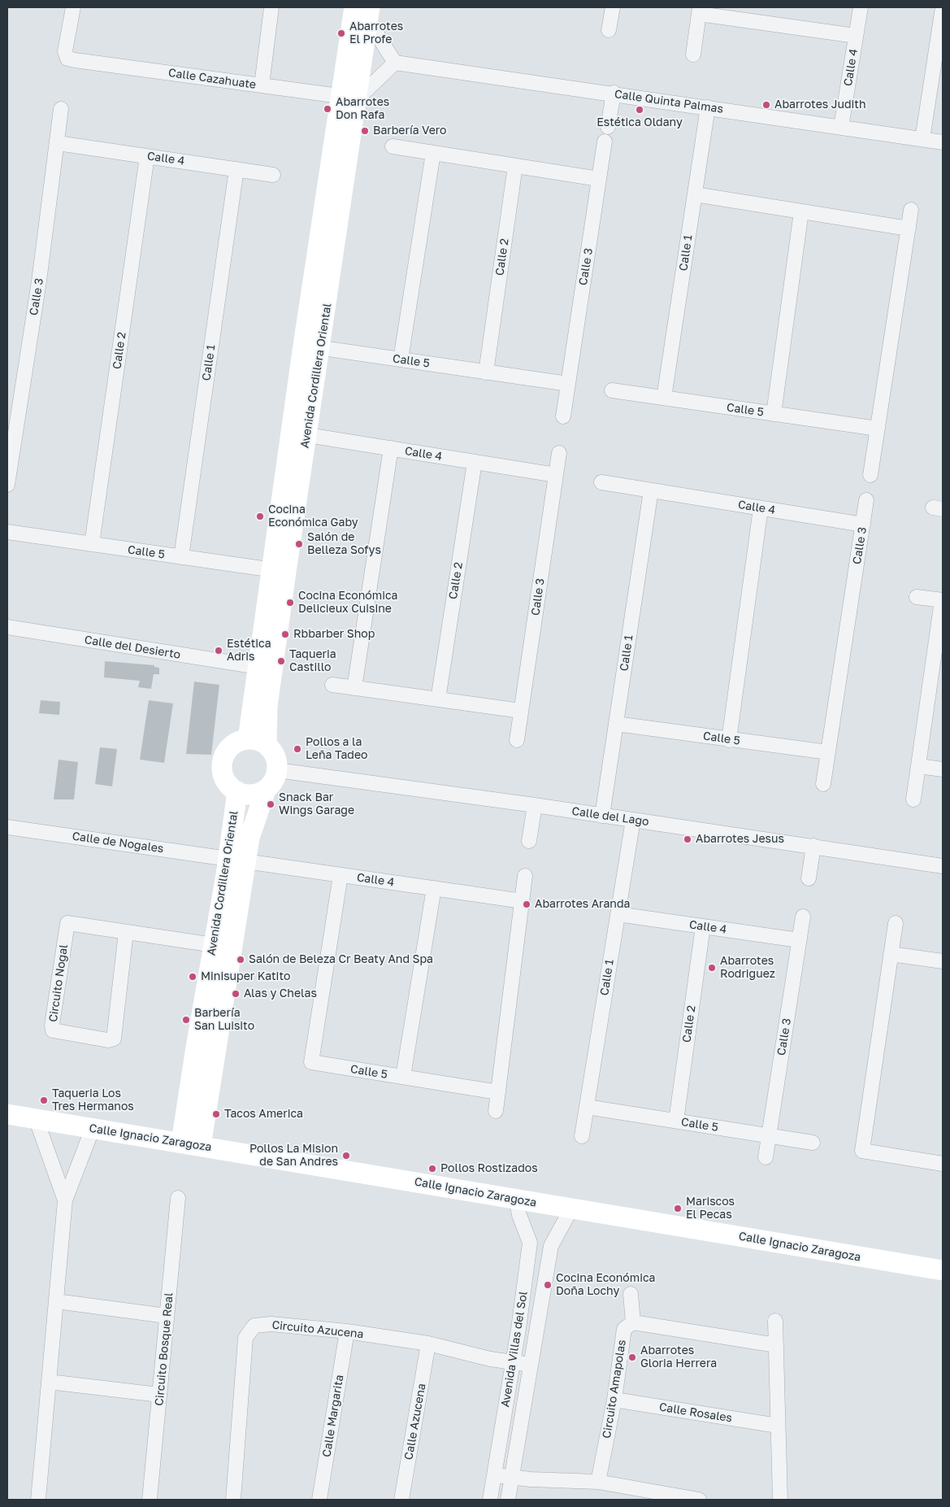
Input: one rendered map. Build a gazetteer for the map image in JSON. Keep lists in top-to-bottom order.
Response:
{
  "streets": {
    "street": [
      "Calle 4",
      "Calle Cazahuate",
      "Calle Quinta Palmas",
      "Calle 1",
      "Calle 2",
      "Calle 3",
      "Calle 5",
      "Avenida Cordillera Oriental",
      "Calle del Desierto",
      "Calle del Lago",
      "Calle de Nogales",
      "Circuito Nogal",
      "Calle Ignacio Zaragoza",
      "Circuito Azucena",
      "Circuito Bosque Real",
      "Avenida Villas del Sol",
      "Circuito Amapolas",
      "Calle Rosales",
      "Calle Margarita",
      "Calle Azucena"
    ]
  },
  "crossings": [
    ["Calle 4", "Calle Quinta Palmas"],
    ["Calle 4", "Calle 1"],
    ["Calle 4", "Calle 2"],
    ["Calle 4", "Calle 3"],
    ["Calle 4", "Calle 5"],
    ["Calle 4", "Avenida Cordillera Oriental"],
    ["Calle 4", "Calle de Nogales"],
    ["Calle Cazahuate", "Avenida Cordillera Oriental"],
    ["Calle Quinta Palmas", "Calle 1"],
    ["Calle 1", "Calle 5"],
    ["Calle 1", "Calle del Lago"],
    ["Calle 2", "Calle 5"],
    ["Calle 3", "Calle 5"],
    ["Calle 5", "Avenida Cordillera Oriental"],
    ["Avenida Cordillera Oriental", "Calle del Desierto"],
    ["Avenida Cordillera Oriental", "Calle del Lago"],
    ["Avenida Cordillera Oriental", "Calle de Nogales"],
    ["Avenida Cordillera Oriental", "Circuito Nogal"],
    ["Avenida Cordillera Oriental", "Calle Ignacio Zaragoza"],
    ["Calle Ignacio Zaragoza", "Avenida Villas del Sol"],
    ["Circuito Azucena", "Avenida Villas del Sol"],
    ["Circuito Azucena", "Calle Margarita"],
    ["Circuito Azucena", "Calle Azucena"],
    ["Circuito Amapolas", "Calle Rosales"]
  ],
  "places": [
    "Abarrotes El Profe",
    "Abarrotes Judith",
    "Abarrotes Don Rafa",
    "Estética Oldany",
    "Barbería Vero",
    "Cocina Económica Gaby",
    "Salón de Belleza Sofys",
    "Cocina Económica Delicieux Cuisine",
    "Rbbarber Shop",
    "Estética Adris",
    "Taqueria Castillo",
    "Pollos a la Leña Tadeo",
    "Snack Bar Wings Garage",
    "Abarrotes Jesus",
    "Abarrotes Aranda",
    "Salón de Beleza Cr Beaty And Spa",
    "Abarrotes Rodriguez",
    "Minisuper Katito",
    "Alas y Chelas",
    "Barbería San Luisito",
    "Taqueria Los Tres Hermanos",
    "Tacos America",
    "Pollos La Mision de San Andres",
    "Pollos Rostizados",
    "Mariscos El Pecas",
    "Cocina Económica Doña Lochy",
    "Abarrotes Gloria Herrera"
  ]
}
